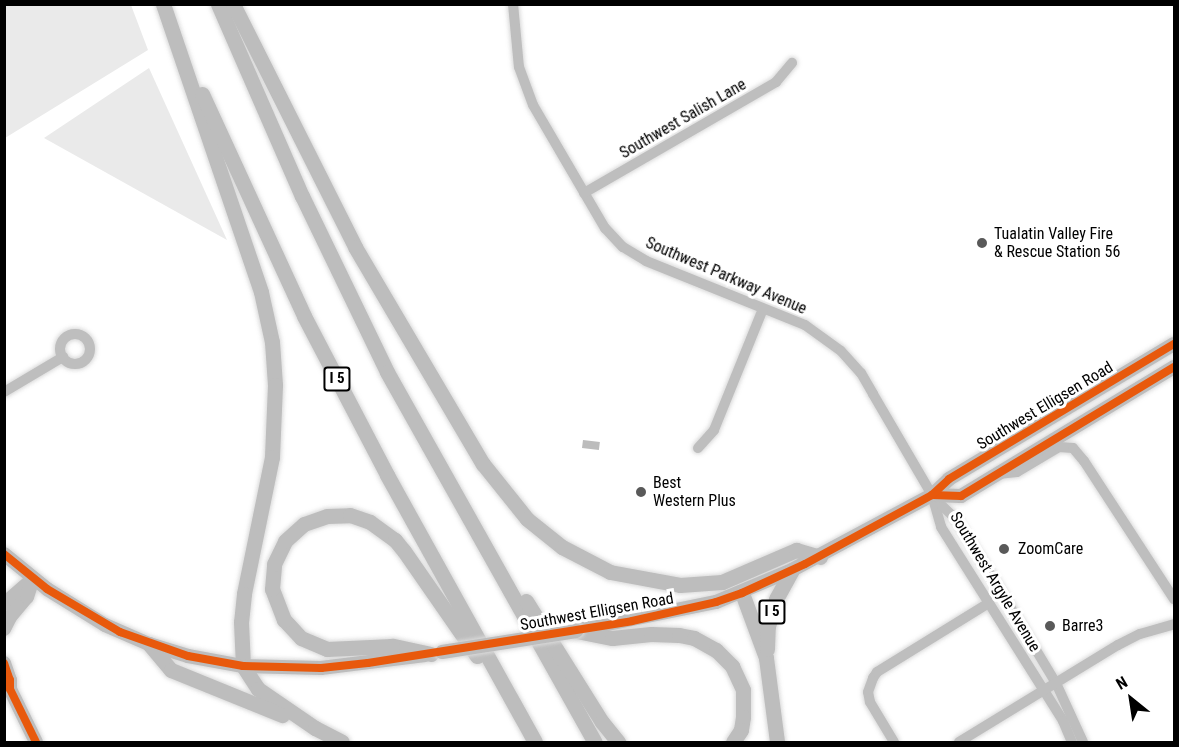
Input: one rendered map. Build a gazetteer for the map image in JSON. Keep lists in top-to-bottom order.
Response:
{
  "streets": {
    "highway": ["I 5"],
    "main road": ["Southwest Elligsen Road"],
    "street": ["Southwest Salish Lane", "Southwest Parkway Avenue", "Southwest Argyle Avenue"]
  },
  "crossings": [
    ["Southwest Salish Lane", "Southwest Parkway Avenue"],
    ["Southwest Parkway Avenue", "Southwest Elligsen Road"],
    ["Southwest Parkway Avenue", "Southwest Argyle Avenue"],
    ["I 5", "Southwest Elligsen Road"],
    ["Southwest Elligsen Road", "Southwest Argyle Avenue"]
  ],
  "places": [
    "Tualatin Valley Fire & Rescue Station 56",
    "Best Western Plus",
    "ZoomCare",
    "Barre3"
  ],
  "north": "top left"
}
